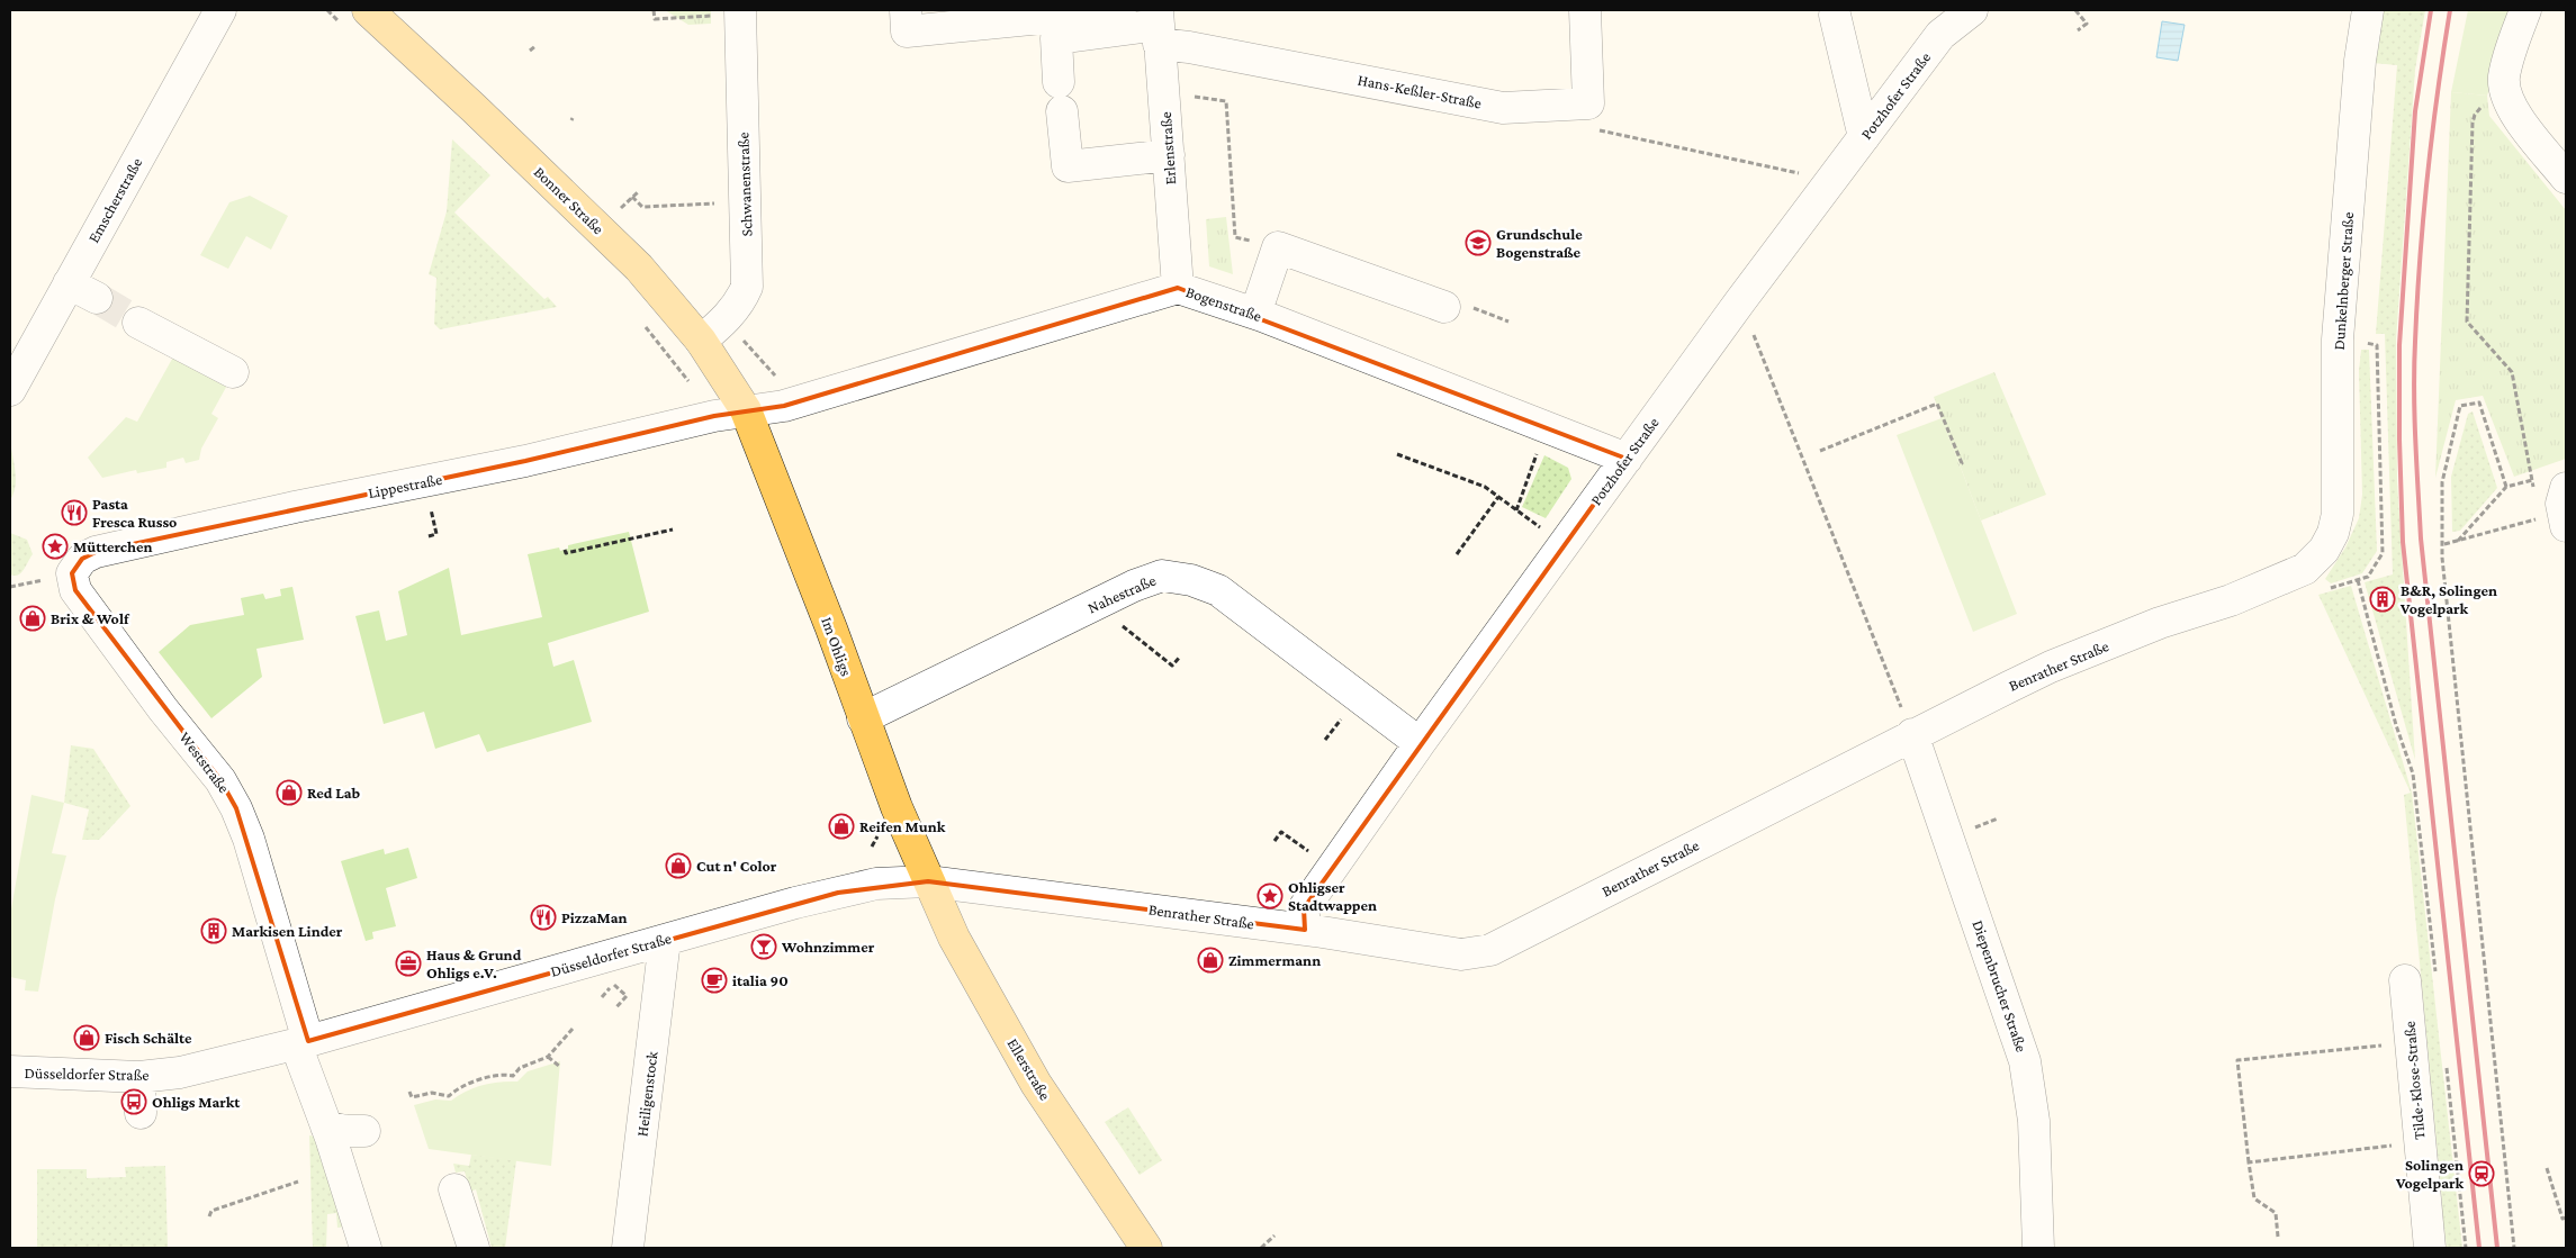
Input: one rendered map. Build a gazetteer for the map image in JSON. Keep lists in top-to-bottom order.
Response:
{
  "streets": {
    "main road": ["Bonner Straße", "Im Ohligs", "Ellerstraße"],
    "street": [
      "Hans-Keßler-Straße",
      "Potzhofer Straße",
      "Erlenstraße",
      "Schwanenstraße",
      "Emscherstraße",
      "Dunkelnberger Straße",
      "Bogenstraße",
      "Lippestraße",
      "Nahestraße",
      "Benrather Straße",
      "Weststraße",
      "Düsseldorfer Straße",
      "Diepenbrucher Straße",
      "Tilde-Klose-Straße",
      "Heiligenstock"
    ]
  },
  "crossings": [
    ["Hans-Keßler-Straße", "Erlenstraße"],
    ["Potzhofer Straße", "Bogenstraße"],
    ["Potzhofer Straße", "Nahestraße"],
    ["Potzhofer Straße", "Benrather Straße"],
    ["Erlenstraße", "Bogenstraße"],
    ["Schwanenstraße", "Bonner Straße"],
    ["Bonner Straße", "Bogenstraße"],
    ["Bonner Straße", "Lippestraße"],
    ["Bonner Straße", "Im Ohligs"],
    ["Dunkelnberger Straße", "Benrather Straße"],
    ["Bogenstraße", "Lippestraße"],
    ["Bogenstraße", "Im Ohligs"],
    ["Lippestraße", "Im Ohligs"],
    ["Lippestraße", "Weststraße"],
    ["Nahestraße", "Im Ohligs"],
    ["Im Ohligs", "Benrather Straße"],
    ["Im Ohligs", "Düsseldorfer Straße"],
    ["Im Ohligs", "Ellerstraße"],
    ["Benrather Straße", "Düsseldorfer Straße"],
    ["Benrather Straße", "Diepenbrucher Straße"],
    ["Benrather Straße", "Ellerstraße"],
    ["Weststraße", "Düsseldorfer Straße"],
    ["Düsseldorfer Straße", "Ellerstraße"],
    ["Düsseldorfer Straße", "Heiligenstock"]
  ],
  "places": {
    "school or university": ["Grundschule Bogenstraße"],
    "restaurant": ["Pasta Fresca Russo", "PizzaMan"],
    "place": ["Mütterchen", "Ohligser Stadtwappen"],
    "building": ["B&R, Solingen Vogelpark", "Markisen Linder"],
    "shop": [
      "Brix & Wolf",
      "Red Lab",
      "Reifen Munk",
      "Cut n' Color",
      "Zimmermann",
      "Fisch Schälte"
    ],
    "bar": ["Wohnzimmer"],
    "office": ["Haus & Grund Ohligs e.V."],
    "cafe": ["italia 90"],
    "bus stop": ["Ohligs Markt"],
    "station": ["Solingen Vogelpark"]
  }
}
